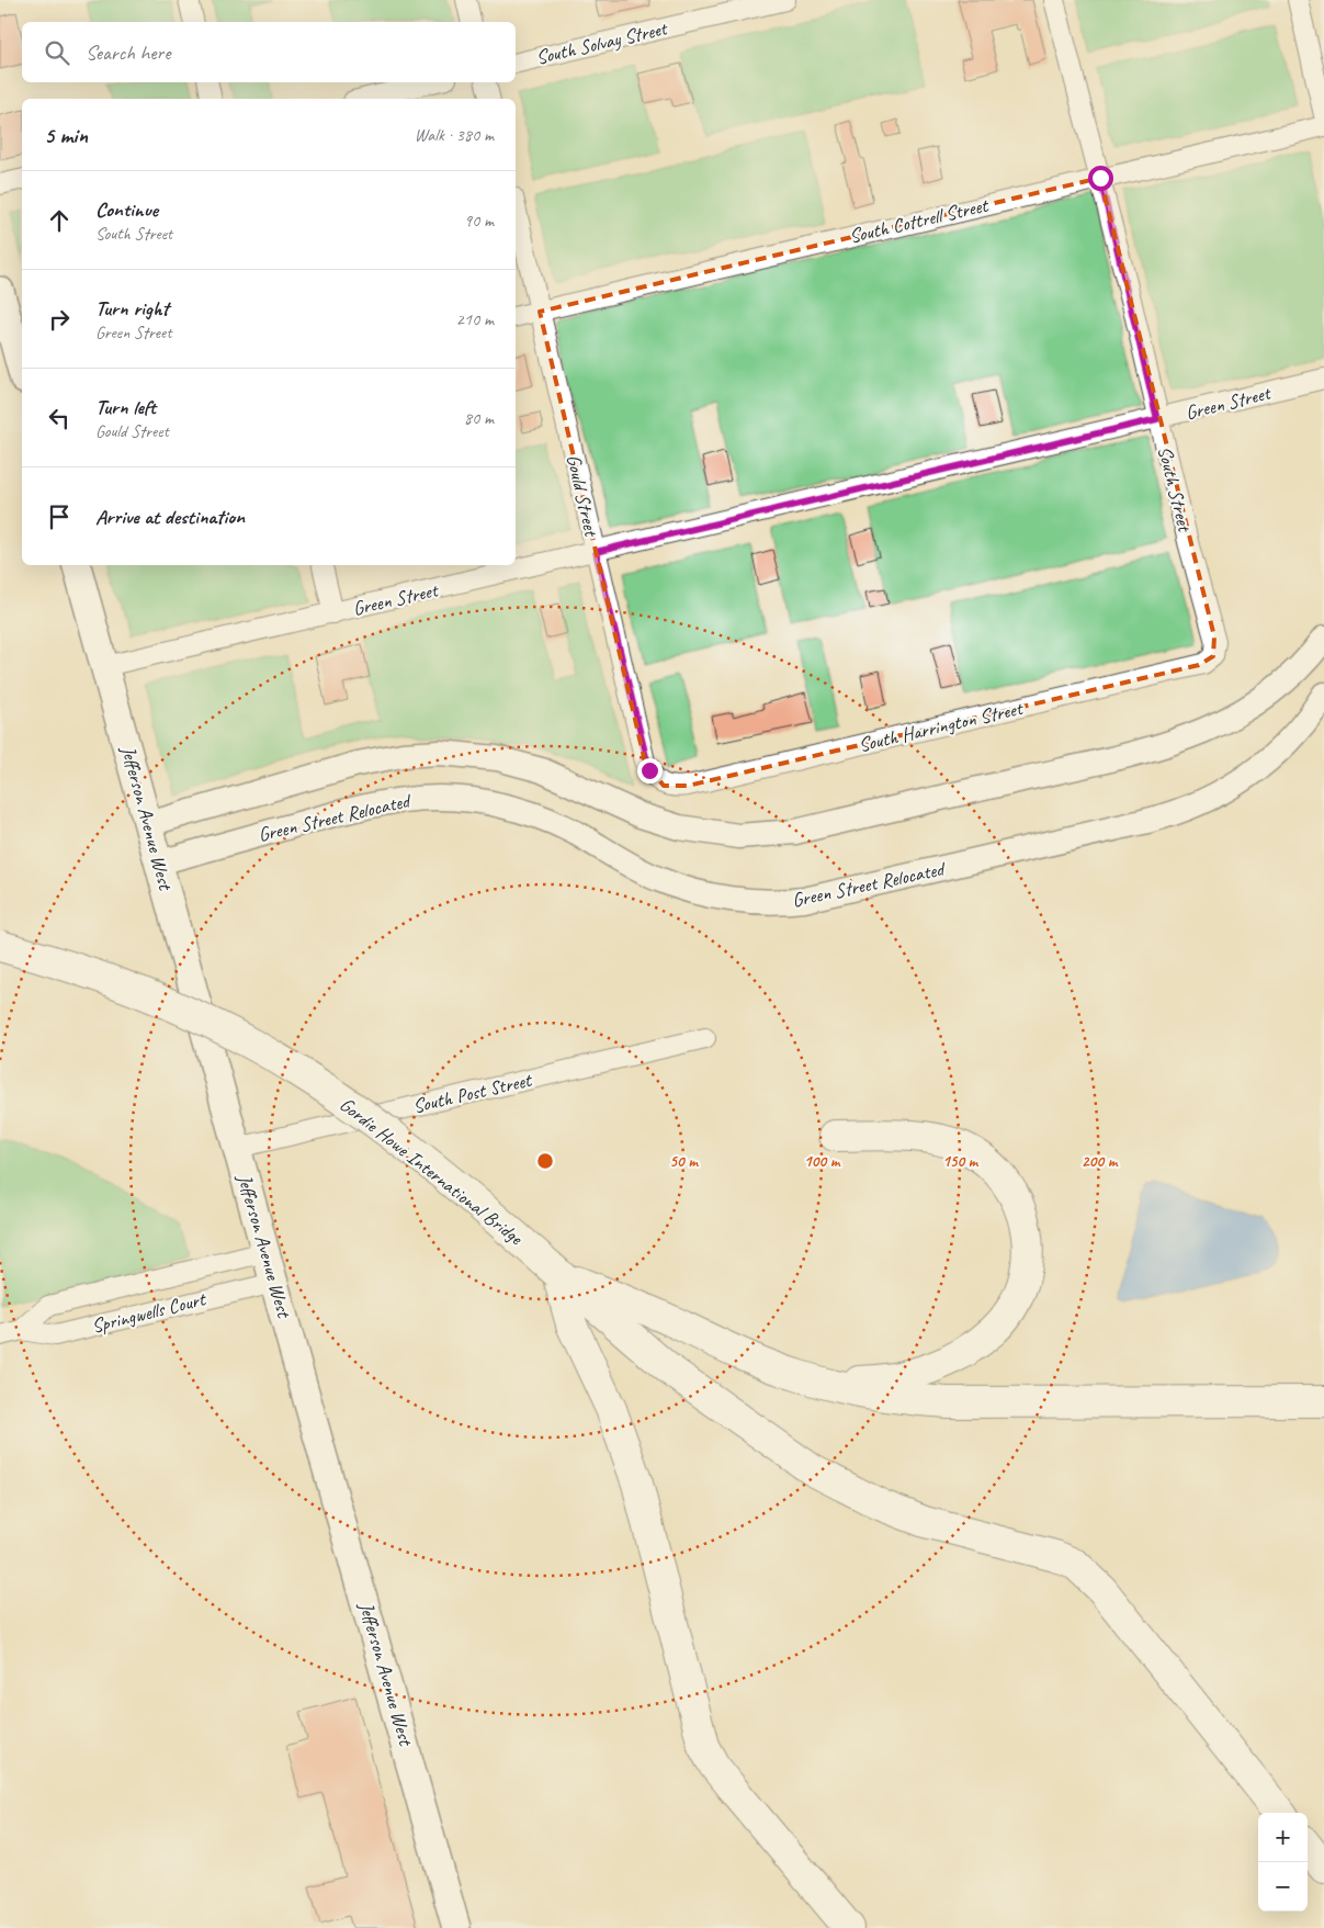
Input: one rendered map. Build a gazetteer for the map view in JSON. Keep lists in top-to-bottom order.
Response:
{
  "streets": {
    "highway": ["Gordie Howe International Bridge"],
    "main road": ["Jefferson Avenue West"],
    "street": [
      "South Solvay Street",
      "South Cottrell Street",
      "Green Street",
      "South Street",
      "Gould Street",
      "South Harrington Street",
      "Green Street Relocated",
      "South Post Street",
      "Springwells Court"
    ]
  },
  "crossings": [
    ["South Cottrell Street", "South Street"],
    ["South Cottrell Street", "Gould Street"],
    ["Green Street", "South Street"],
    ["Green Street", "Gould Street"],
    ["Green Street", "Jefferson Avenue West"],
    ["South Street", "South Harrington Street"],
    ["Gould Street", "South Harrington Street"],
    ["Jefferson Avenue West", "Green Street Relocated"],
    ["Jefferson Avenue West", "South Post Street"],
    ["Jefferson Avenue West", "Springwells Court"]
  ],
  "page": {
    "search": "Search here",
    "heading": ["5 min", "Walk · 380 m"],
    "list": [
      ["Continue", "South Street", "90 m"],
      ["Turn right", "Green Street", "210 m"],
      ["Turn left", "Gould Street", "80 m"],
      "Arrive at destination"
    ],
    "map_buttons": ["+", "−"]
  },
  "rings": [
    "50 m",
    "100 m",
    "150 m",
    "200 m"
  ]
}
